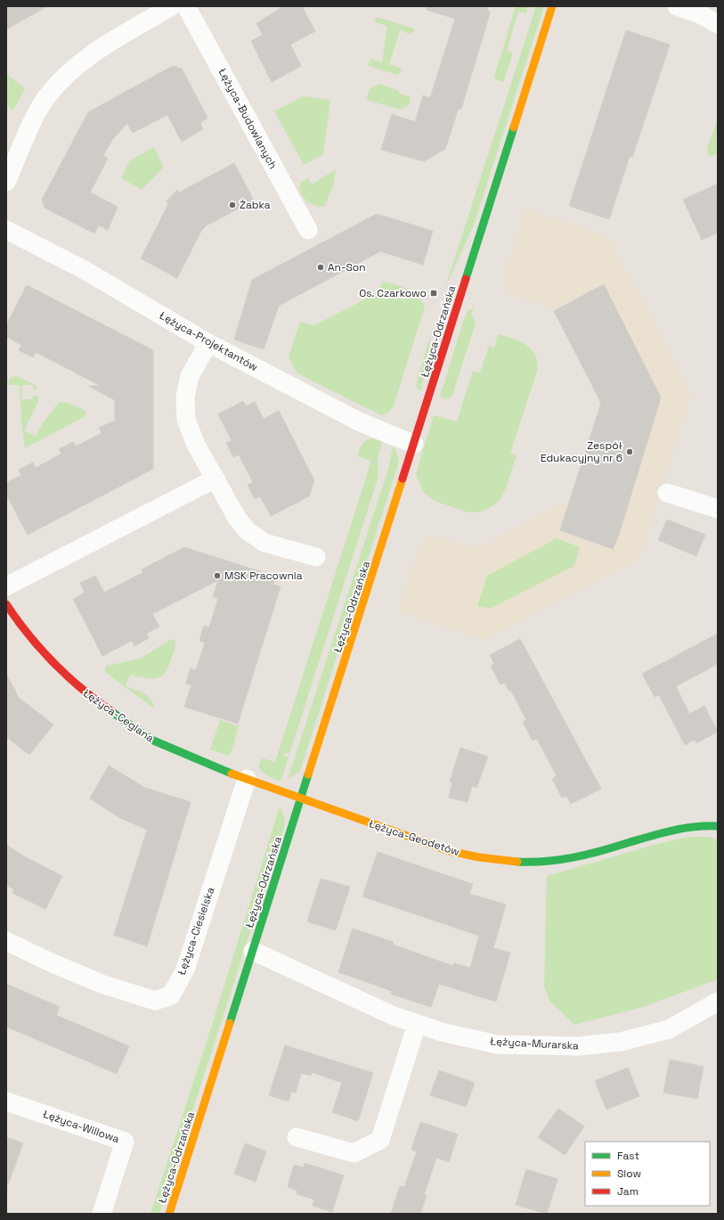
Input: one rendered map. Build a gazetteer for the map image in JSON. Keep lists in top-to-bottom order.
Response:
{
  "streets": {
    "main road": ["Łężyca-Odrzańska", "Łężyca-Ceglana", "Łężyca-Geodetów"],
    "street": [
      "Łężyca-Budowlanych",
      "Łężyca-Projektantów",
      "Łężyca-Ciesielska",
      "Łężyca-Murarska",
      "Łężyca-Willowa"
    ]
  },
  "crossings": [
    ["Łężyca-Odrzańska", "Łężyca-Projektantów"],
    ["Łężyca-Odrzańska", "Łężyca-Ceglana"],
    ["Łężyca-Odrzańska", "Łężyca-Geodetów"],
    ["Łężyca-Odrzańska", "Łężyca-Murarska"],
    ["Łężyca-Ceglana", "Łężyca-Geodetów"],
    ["Łężyca-Ceglana", "Łężyca-Ciesielska"]
  ],
  "places": {
    "other": [
      "Żabka",
      "An-Son",
      "Zespół Edukacyjny nr 6",
      "MSK Pracownia"
    ],
    "transit": ["Os. Czarkowo"]
  },
  "legend": ["Fast", "Slow", "Jam"]
}
